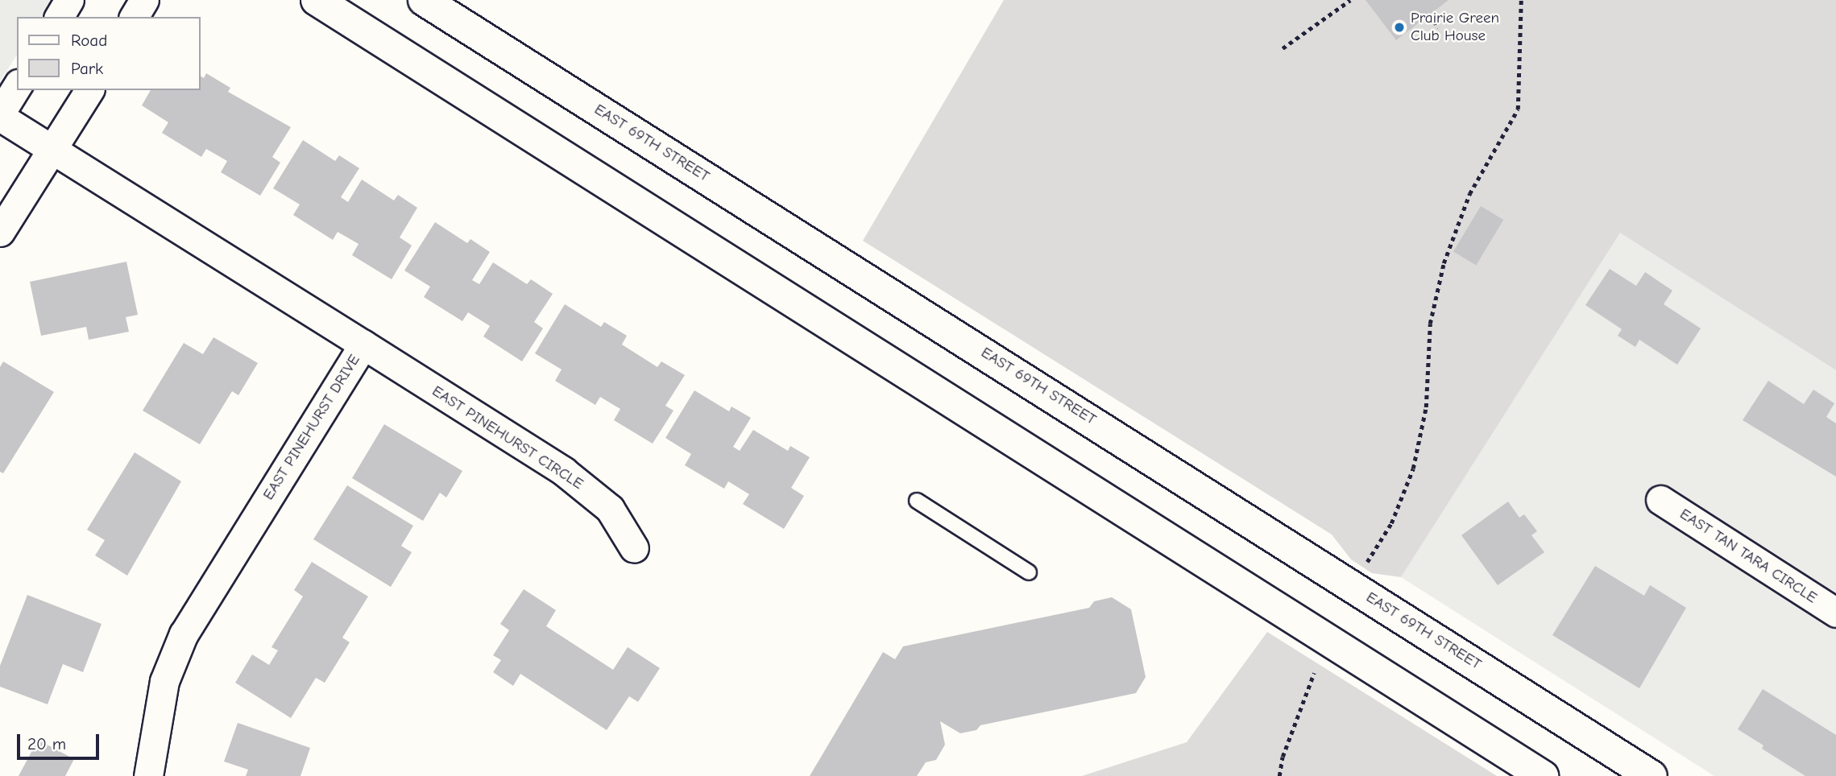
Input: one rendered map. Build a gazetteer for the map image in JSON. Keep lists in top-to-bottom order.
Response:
{
  "streets": {
    "main road": ["EAST 69TH STREET"],
    "street": ["EAST PINEHURST DRIVE", "EAST PINEHURST CIRCLE", "EAST TAN TARA CIRCLE"]
  },
  "crossings": [
    ["EAST PINEHURST DRIVE", "EAST PINEHURST CIRCLE"]
  ],
  "places": ["Prairie Green Club House"],
  "legend": ["Road", "Park"],
  "scale_bar": "20 m"
}
